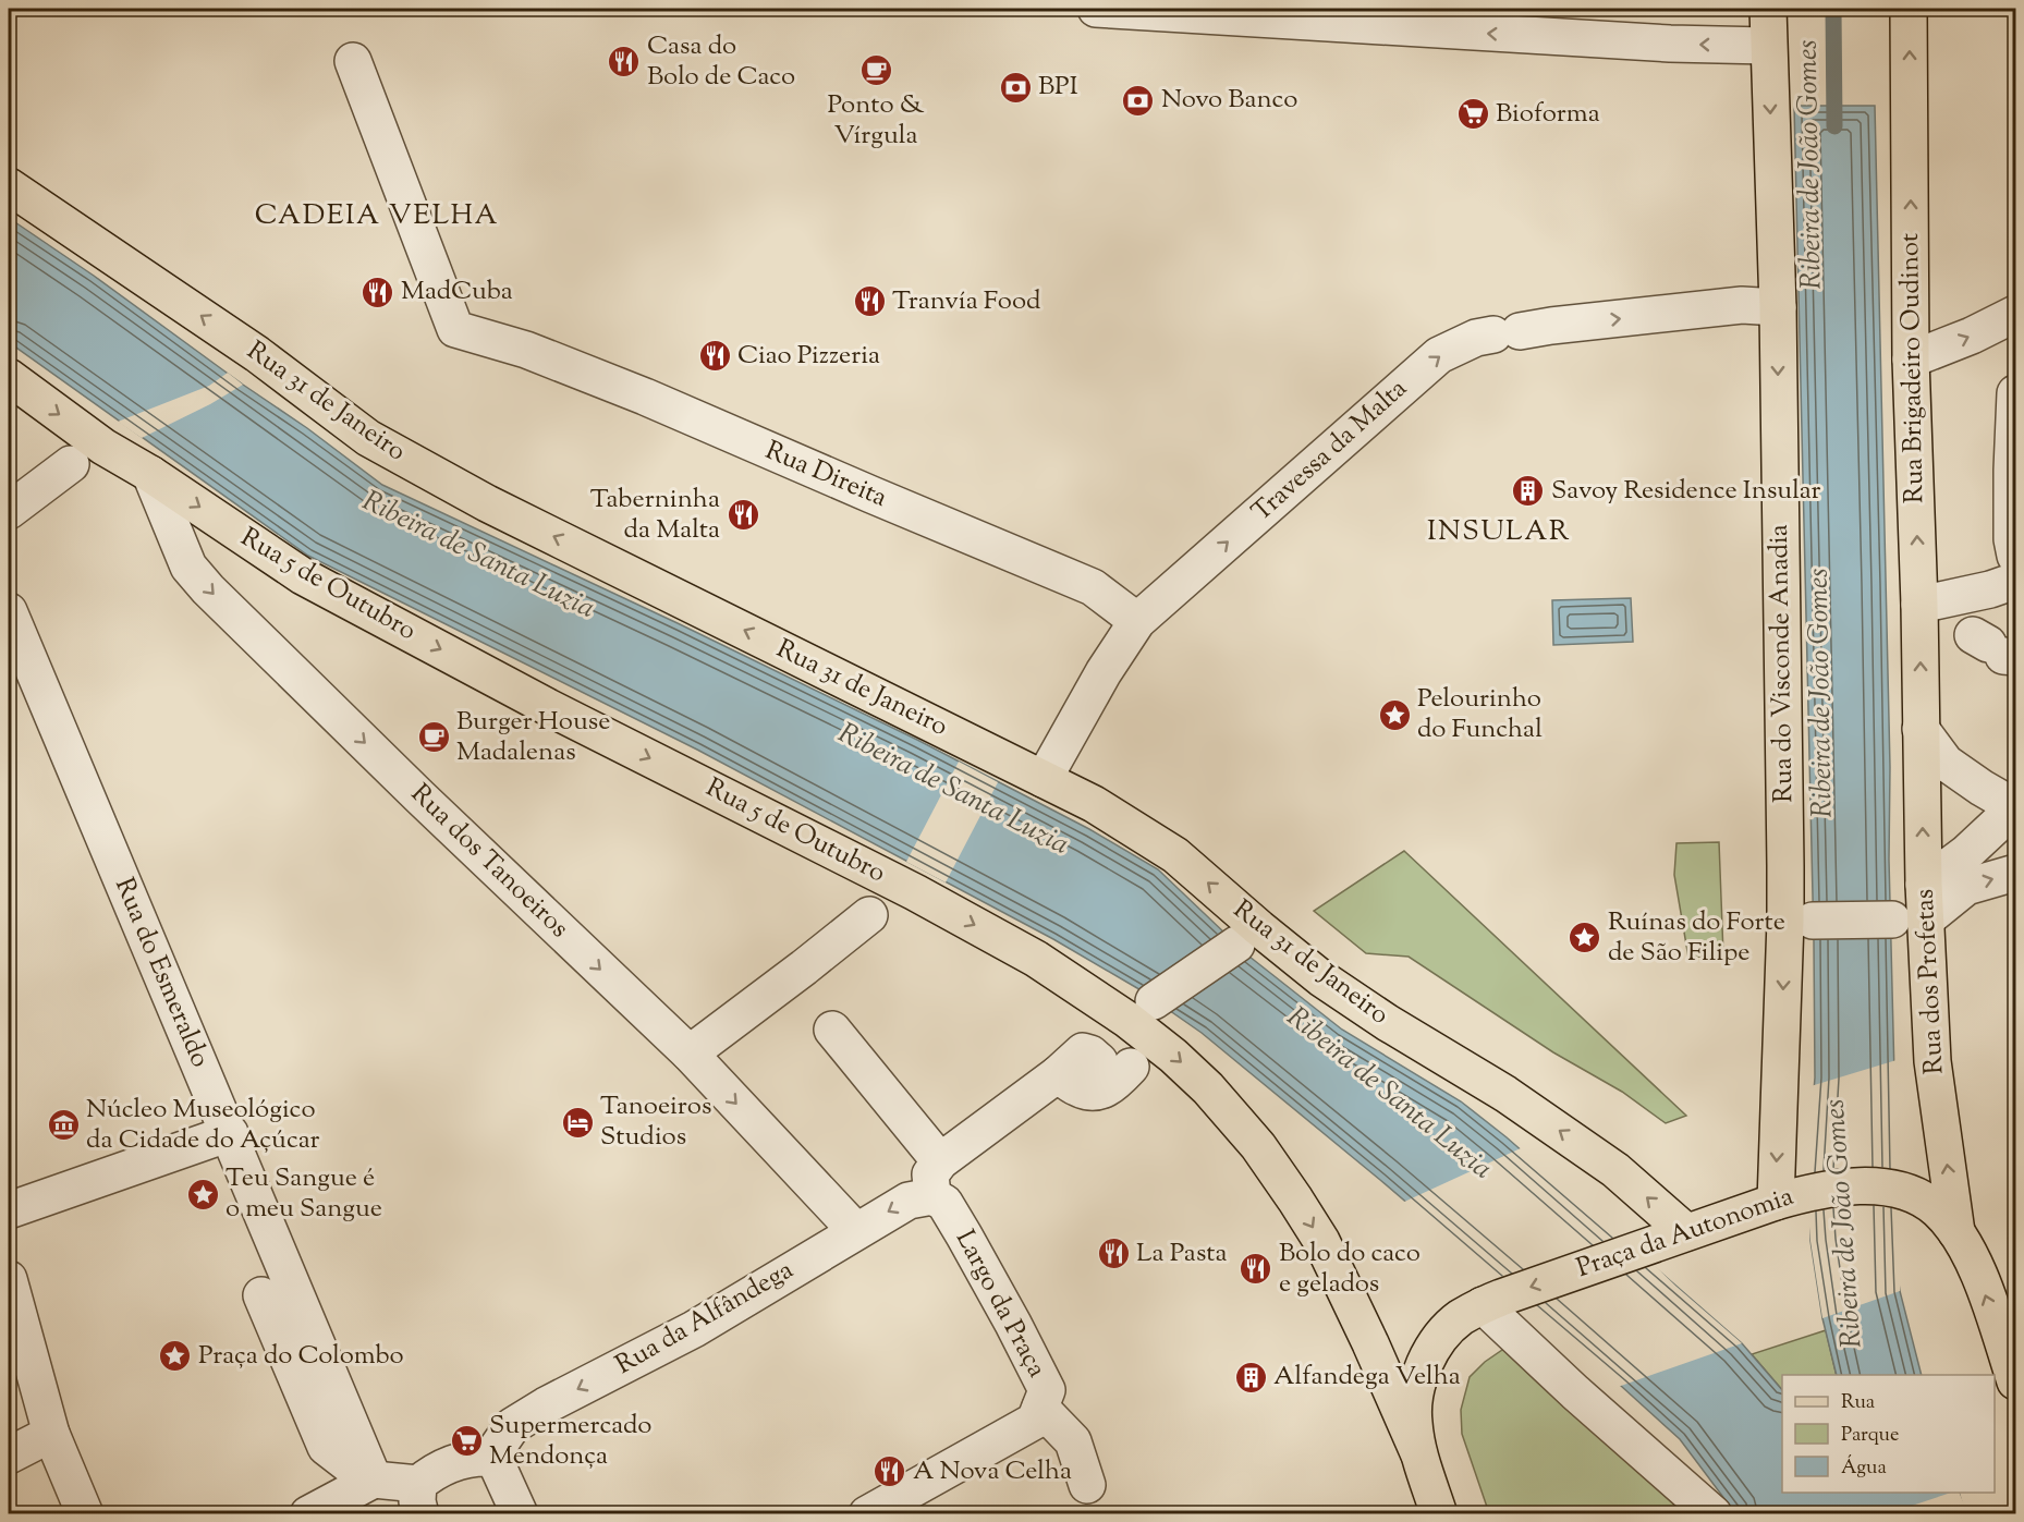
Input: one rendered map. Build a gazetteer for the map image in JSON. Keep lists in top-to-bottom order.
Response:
{
  "streets": {
    "main road": [
      "Rua Brigadeiro Oudinot",
      "Rua 31 de Janeiro",
      "Rua 5 de Outubro",
      "Rua do Visconde Anadia",
      "Rua dos Profetas",
      "Praça da Autonomia"
    ],
    "street": [
      "Travessa da Malta",
      "Rua Direita",
      "Rua dos Tanoeiros",
      "Rua do Esmeraldo",
      "Largo da Praça",
      "Rua da Alfândega"
    ]
  },
  "crossings": [
    ["Rua Brigadeiro Oudinot", "Rua dos Profetas"],
    ["Rua 31 de Janeiro", "Praça da Autonomia"],
    ["Travessa da Malta", "Rua Direita"],
    ["Travessa da Malta", "Rua do Visconde Anadia"],
    ["Rua 5 de Outubro", "Rua dos Tanoeiros"],
    ["Rua 5 de Outubro", "Praça da Autonomia"],
    ["Rua do Visconde Anadia", "Praça da Autonomia"],
    ["Rua dos Tanoeiros", "Rua da Alfândega"],
    ["Rua dos Profetas", "Praça da Autonomia"],
    ["Largo da Praça", "Rua da Alfândega"]
  ],
  "one_way": [
    "Rua Brigadeiro Oudinot",
    "Rua 31 de Janeiro",
    "Travessa da Malta",
    "Rua 5 de Outubro",
    "Rua do Visconde Anadia",
    "Rua dos Tanoeiros",
    "Rua dos Profetas"
  ],
  "districts": ["CADEIA VELHA", "INSULAR"],
  "water": ["Ribeira de João Gomes", "Ribeira de Santa Luzia"],
  "places": {
    "restaurant": [
      "Casa do Bolo de Caco",
      "MadCuba",
      "Tranvía Food",
      "Ciao Pizzeria",
      "Taberninha da Malta",
      "La Pasta",
      "Bolo do caco e gelados",
      "A Nova Celha"
    ],
    "cafe": ["Ponto & Vírgula", "Burger House Madalenas"],
    "bank": ["BPI", "Novo Banco"],
    "supermarket": ["Bioforma", "Supermercado Mendonça"],
    "building": ["Savoy Residence Insular", "Alfandega Velha"],
    "place": [
      "Pelourinho do Funchal",
      "Ruínas do Forte de São Filipe",
      "Teu Sangue é o meu Sangue",
      "Praça do Colombo"
    ],
    "hotel": ["Tanoeiros Studios"],
    "museum": ["Núcleo Museológico da Cidade do Açúcar"]
  },
  "legend": ["Rua", "Parque", "Água"]
}
